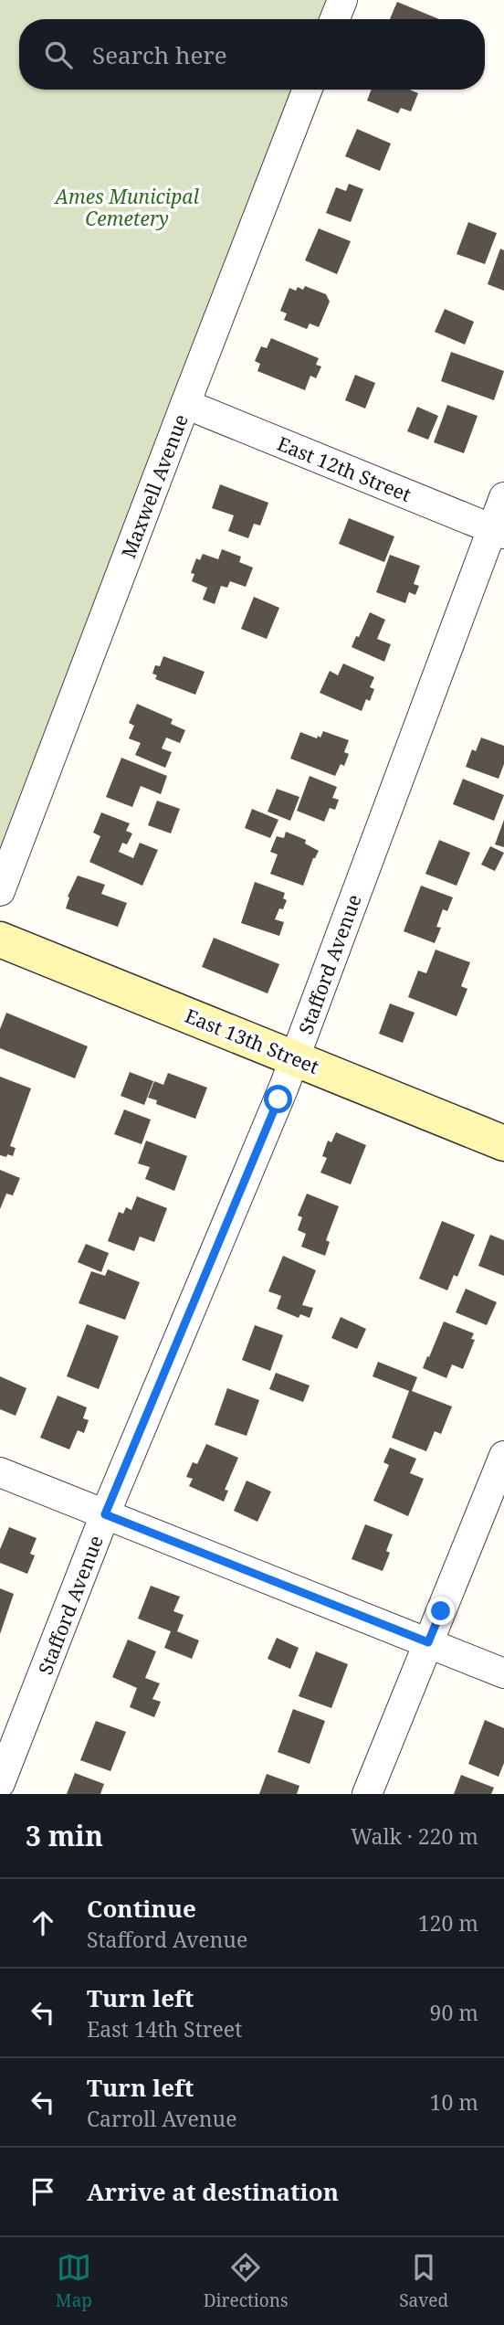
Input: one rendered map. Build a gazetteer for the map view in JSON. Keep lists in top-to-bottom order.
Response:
{
  "streets": {
    "main road": ["East 13th Street"],
    "street": ["East 12th Street", "Maxwell Avenue", "Stafford Avenue"]
  },
  "crossings": [
    ["East 12th Street", "Maxwell Avenue"],
    ["East 12th Street", "Stafford Avenue"],
    ["Stafford Avenue", "East 13th Street"]
  ],
  "parks": ["Ames Municipal Cemetery"],
  "page": {
    "search": "Search here",
    "heading": ["3 min", "Walk · 220 m"],
    "list": [
      ["Continue", "Stafford Avenue", "120 m"],
      ["Turn left", "East 14th Street", "90 m"],
      ["Turn left", "Carroll Avenue", "10 m"],
      "Arrive at destination"
    ],
    "nav": ["Map", "Directions", "Saved"]
  }
}
